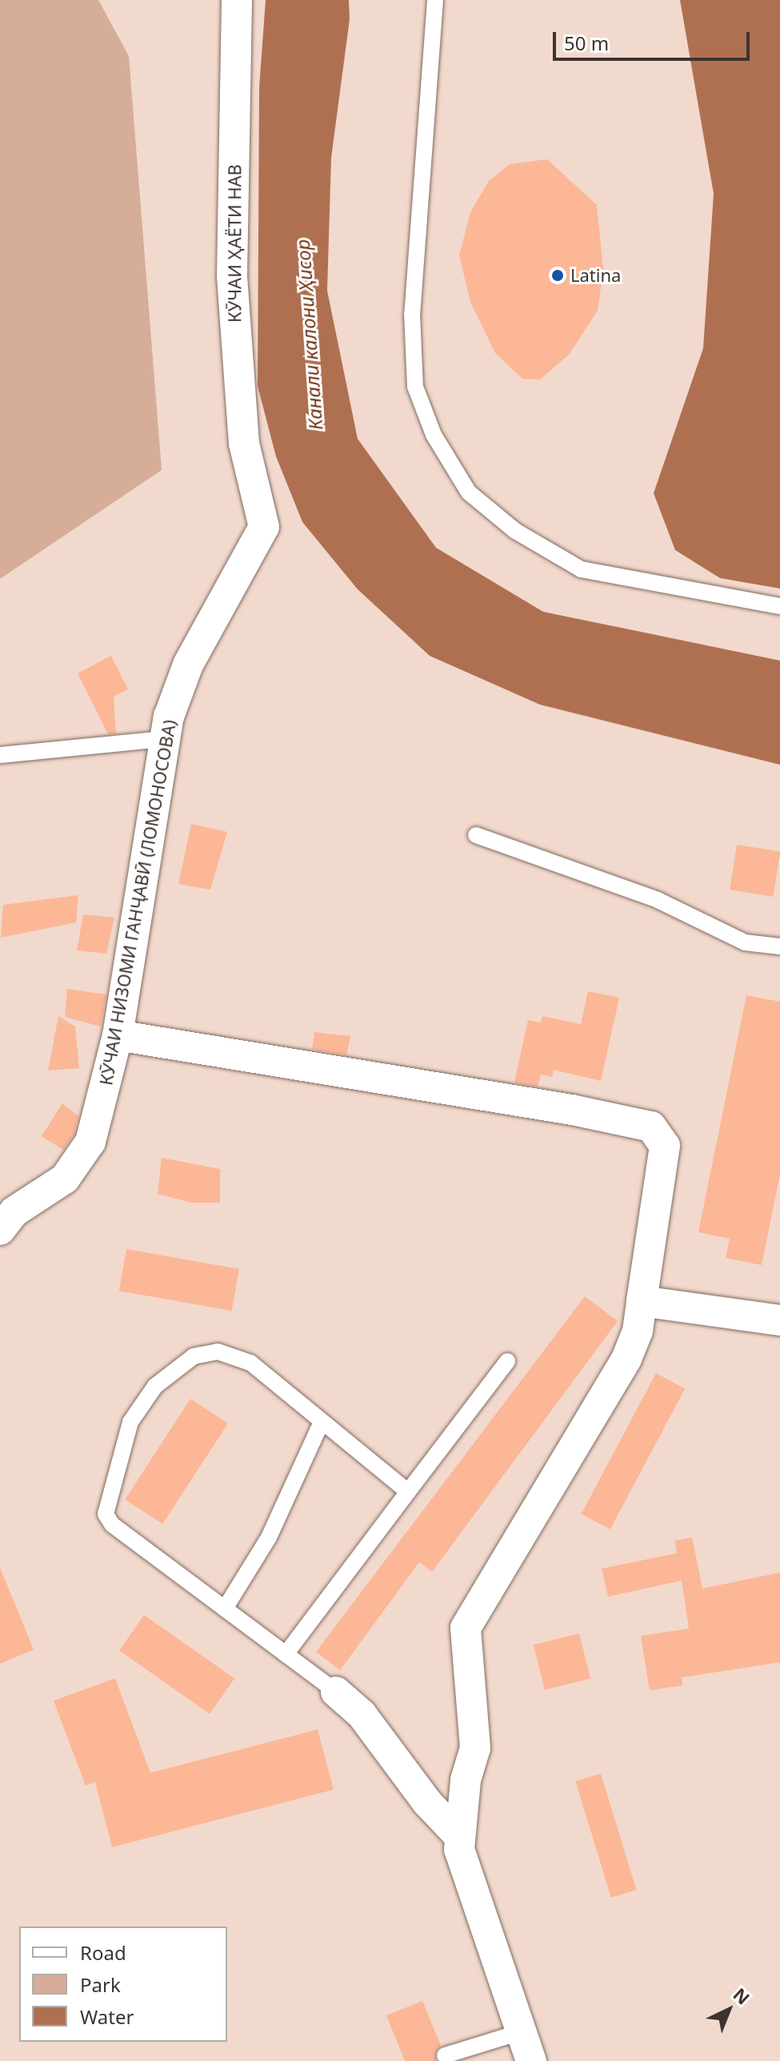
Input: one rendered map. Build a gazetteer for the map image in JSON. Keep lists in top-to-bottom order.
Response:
{
  "streets": {
    "street": ["КӮЧАИ ҲАЁТИ НАВ", "КӮЧАИ НИЗОМИ ГАНҶАВӢ (ЛОМОНОСОВА)"]
  },
  "crossings": [
    ["КӮЧАИ ҲАЁТИ НАВ", "КӮЧАИ НИЗОМИ ГАНҶАВӢ (ЛОМОНОСОВА)"]
  ],
  "water": ["Канали калони Ҳисор"],
  "places": ["Latina"],
  "legend": ["Road", "Park", "Water"],
  "scale_bar": "50 m",
  "north": "top right"
}
